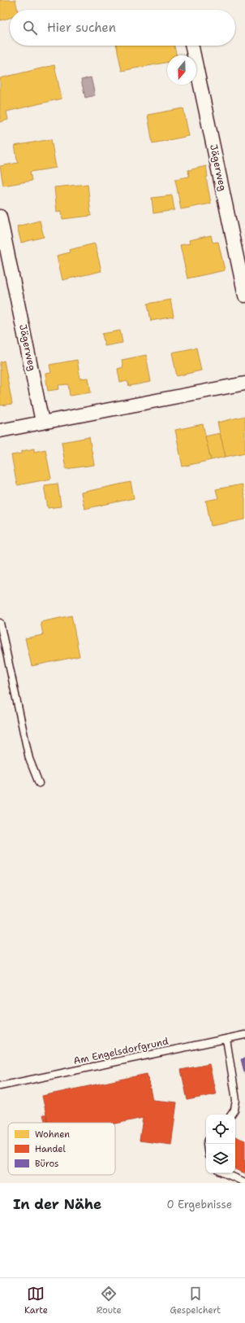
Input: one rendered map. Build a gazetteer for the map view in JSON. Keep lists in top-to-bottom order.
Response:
{
  "streets": {
    "street": ["Jägerweg"],
    "lane": ["Am Engelsdorfgrund"]
  },
  "legend": ["Wohnen", "Handel", "Büros"],
  "north": "bottom",
  "page": {
    "search": "Hier suchen",
    "heading": ["In der Nähe", "0 Ergebnisse"],
    "nav": ["Karte", "Route", "Gespeichert"]
  }
}
